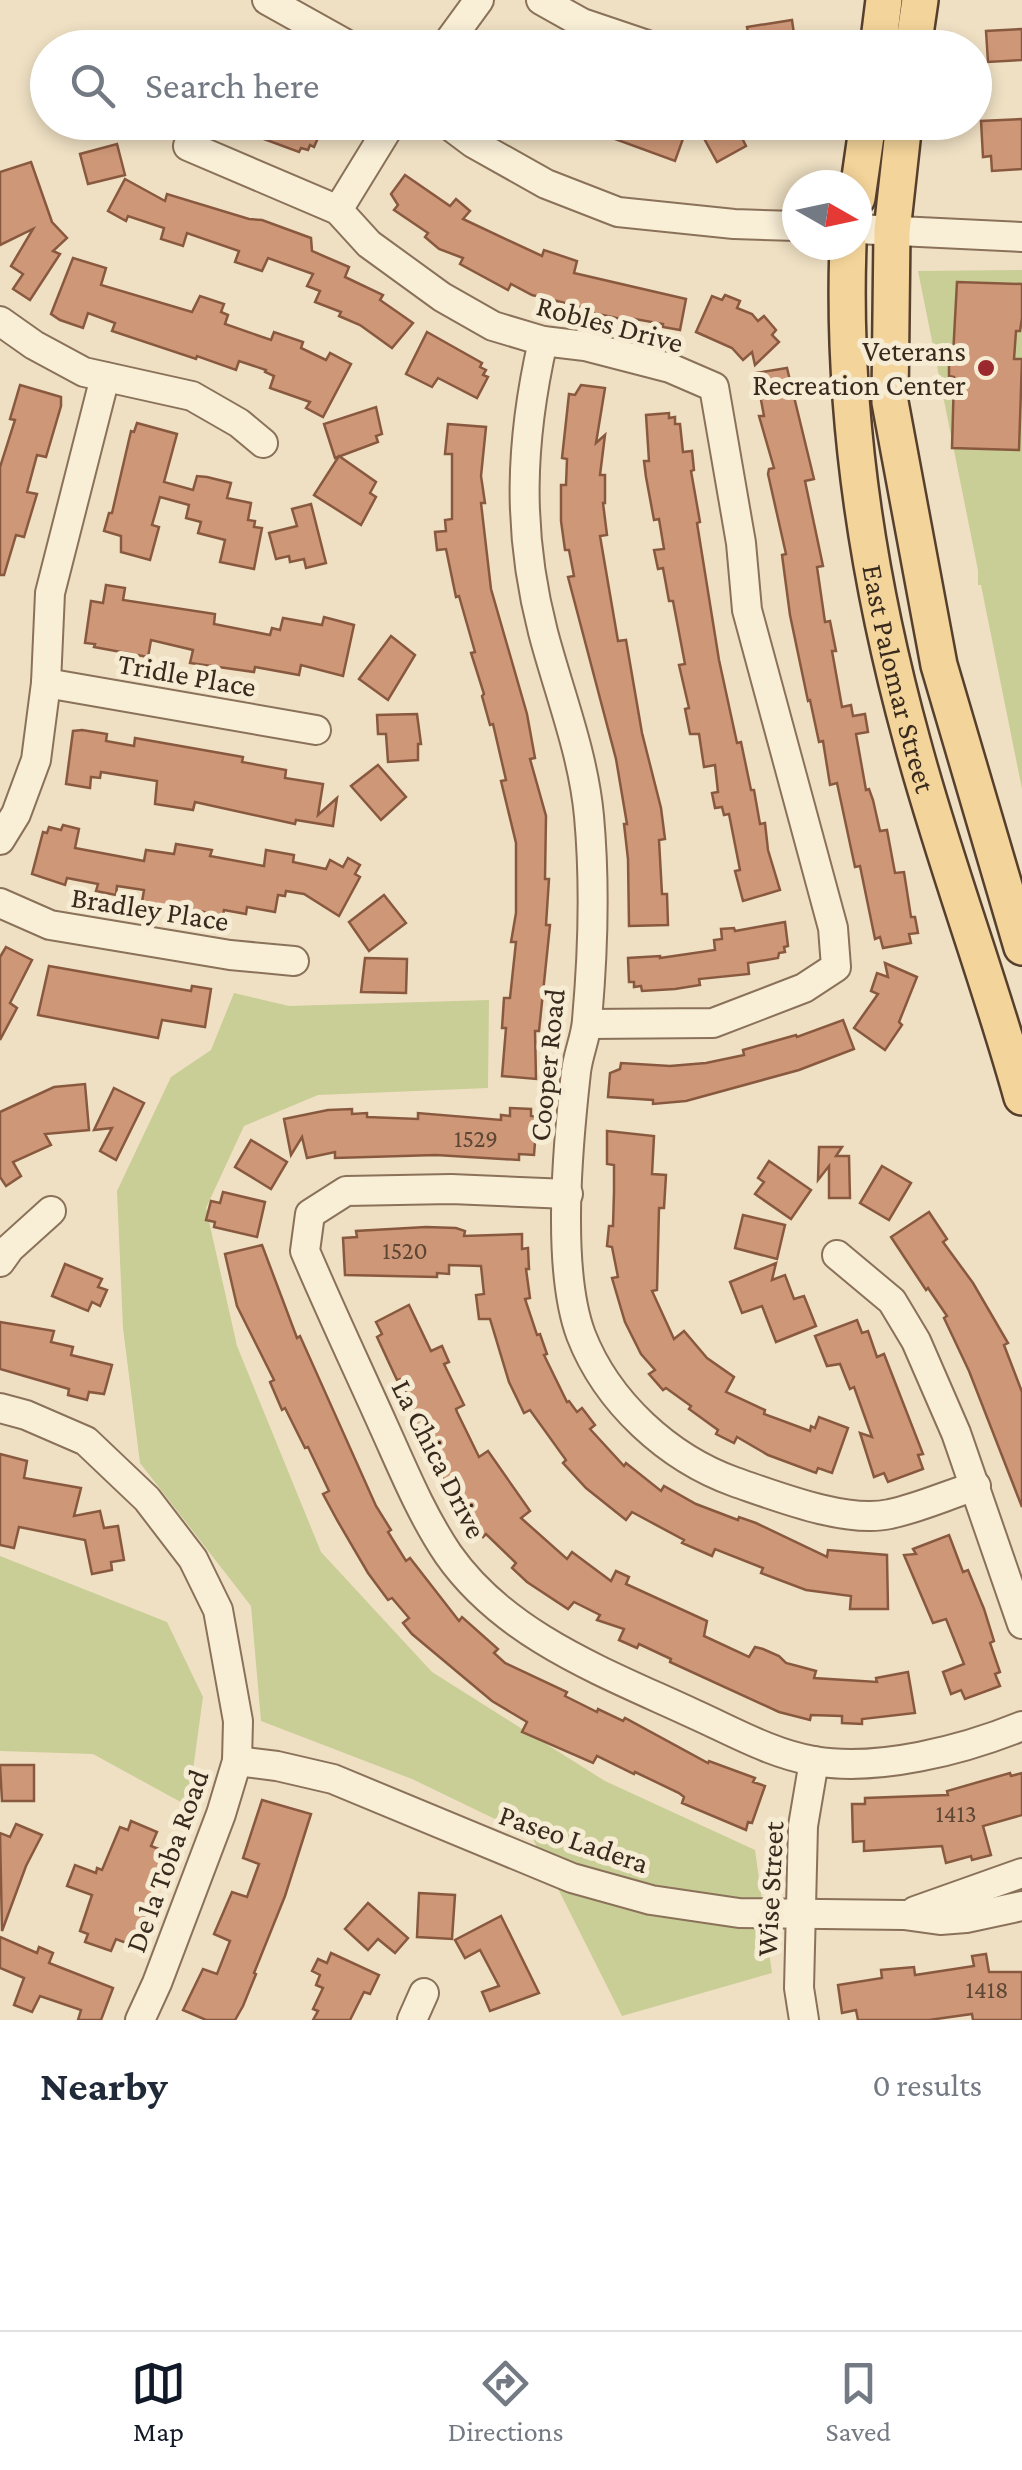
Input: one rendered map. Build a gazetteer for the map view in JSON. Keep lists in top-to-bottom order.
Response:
{
  "streets": {
    "main road": ["East Palomar Street"],
    "street": [
      "Robles Drive",
      "Tridle Place",
      "Bradley Place",
      "Cooper Road",
      "La Chica Drive",
      "Paseo Ladera",
      "De la Toba Road",
      "Wise Street"
    ]
  },
  "crossings": [
    ["Robles Drive", "Cooper Road"],
    ["Cooper Road", "La Chica Drive"],
    ["La Chica Drive", "Wise Street"],
    ["Paseo Ladera", "De la Toba Road"],
    ["Paseo Ladera", "Wise Street"]
  ],
  "places": ["Veterans Recreation Center"],
  "house_numbers": [
    "1529",
    "1520",
    "1413",
    "1418"
  ],
  "north": "right",
  "page": {
    "search": "Search here",
    "heading": ["Nearby", "0 results"],
    "nav": ["Map", "Directions", "Saved"]
  }
}
